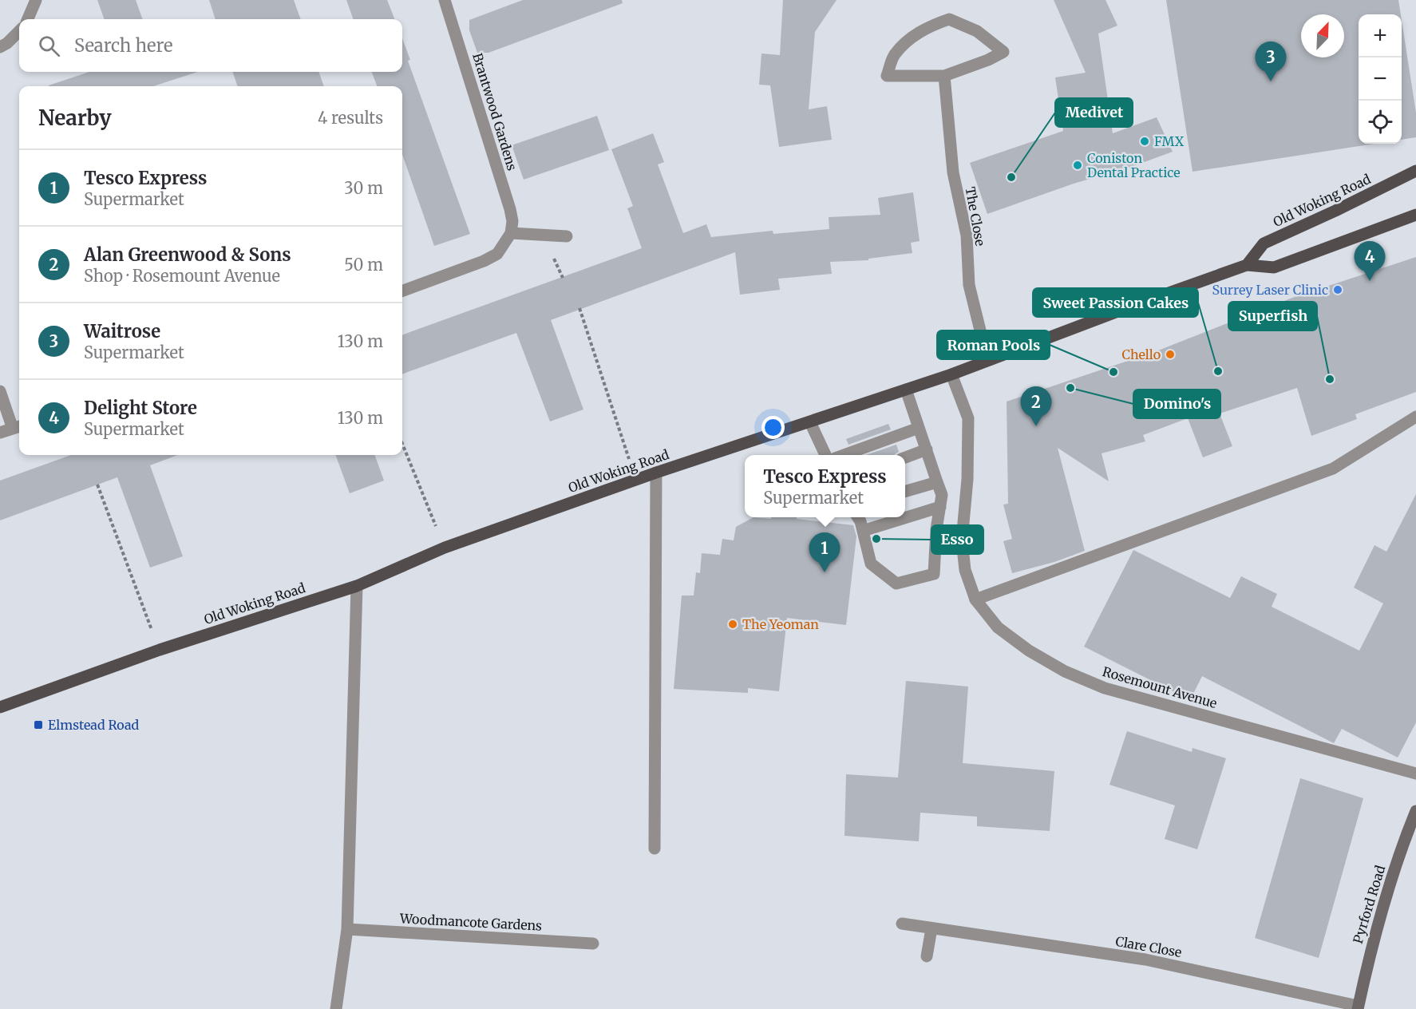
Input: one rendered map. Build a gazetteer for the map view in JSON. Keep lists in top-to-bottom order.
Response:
{
  "streets": {
    "main road": ["Old Woking Road"],
    "street": [
      "Brantwood Gardens",
      "The Close",
      "Rosemount Avenue",
      "Pyrford Road",
      "Woodmancote Gardens",
      "Clare Close"
    ]
  },
  "crossings": [
    ["Old Woking Road", "The Close"],
    ["Old Woking Road", "Rosemount Avenue"],
    ["Pyrford Road", "Clare Close"]
  ],
  "places": {
    "other": [
      "FMX",
      "Coniston Dental Practice",
      "Medivet",
      "Surrey Laser Clinic",
      "Chello",
      "Sweet Passion Cakes",
      "Roman Pools",
      "Superfish",
      "Domino's",
      "Esso",
      "The Yeoman"
    ],
    "transit": ["Elmstead Road"]
  },
  "north": "top right",
  "page": {
    "map_buttons": ["+", "−"],
    "search": "Search here",
    "pins": [
      "3",
      "4",
      "2",
      "1"
    ],
    "heading": ["Nearby", "4 results"],
    "list": [
      {
        "mark": "1",
        "name": "Tesco Express",
        "note": "Supermarket",
        "value": "30 m"
      },
      {
        "mark": "2",
        "name": "Alan Greenwood & Sons",
        "note": "Shop · Rosemount Avenue",
        "value": "50 m"
      },
      {
        "mark": "3",
        "name": "Waitrose",
        "note": "Supermarket",
        "value": "130 m"
      },
      {
        "mark": "4",
        "name": "Delight Store",
        "note": "Supermarket",
        "value": "130 m"
      }
    ],
    "popup": ["Tesco Express", "Supermarket"]
  }
}
